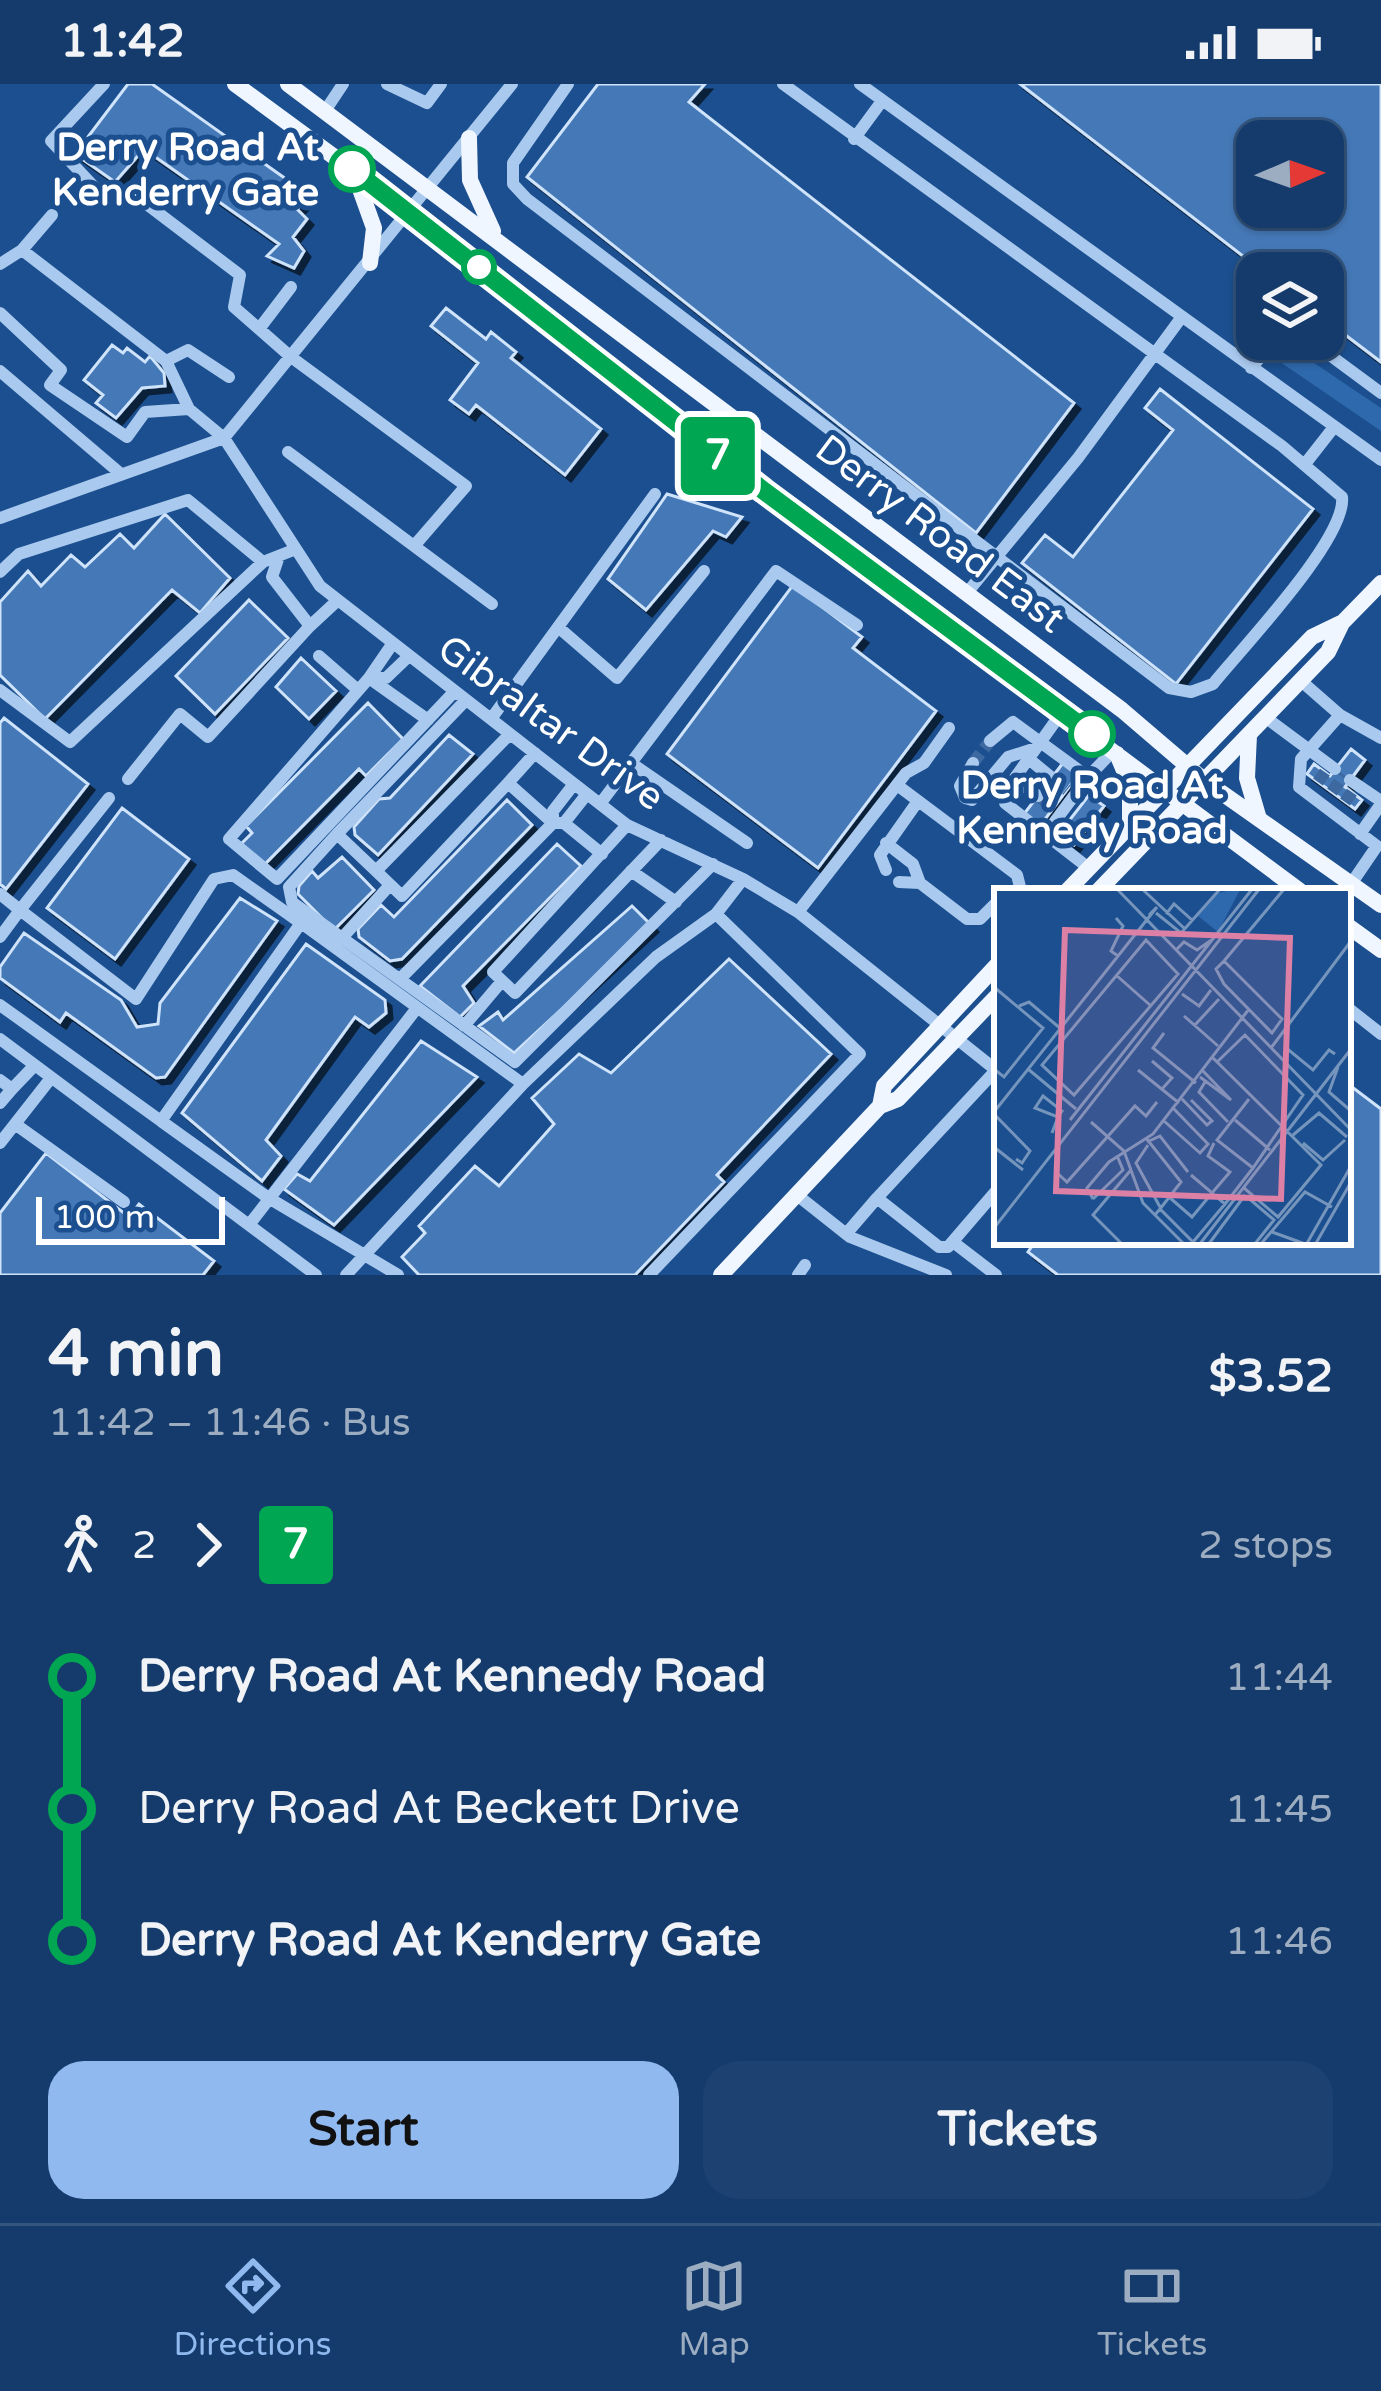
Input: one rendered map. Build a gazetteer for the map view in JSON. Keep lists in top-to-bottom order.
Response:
{
  "streets": {
    "main road": ["Derry Road East"],
    "street": ["Gibraltar Drive"]
  },
  "places": ["Derry Road At Kenderry Gate", "Derry Road At Kennedy Road"],
  "lines": ["bus line 7"],
  "scale_bar": "100 m",
  "north": "right",
  "page": {
    "status": "11:42",
    "on_map": "7",
    "scale": "100 m",
    "heading": ["4 min", "11:42 – 11:46 · Bus", "$3.52"],
    "legs": ["2", "7", "2 stops"],
    "list": [
      {
        "name": "Derry Road At Kennedy Road",
        "value": "11:44"
      },
      {
        "name": "Derry Road At Beckett Drive",
        "value": "11:45"
      },
      {
        "name": "Derry Road At Kenderry Gate",
        "value": "11:46"
      }
    ],
    "buttons": ["Start", "Tickets"],
    "tabs": ["Directions", "Map", "Tickets"]
  }
}
